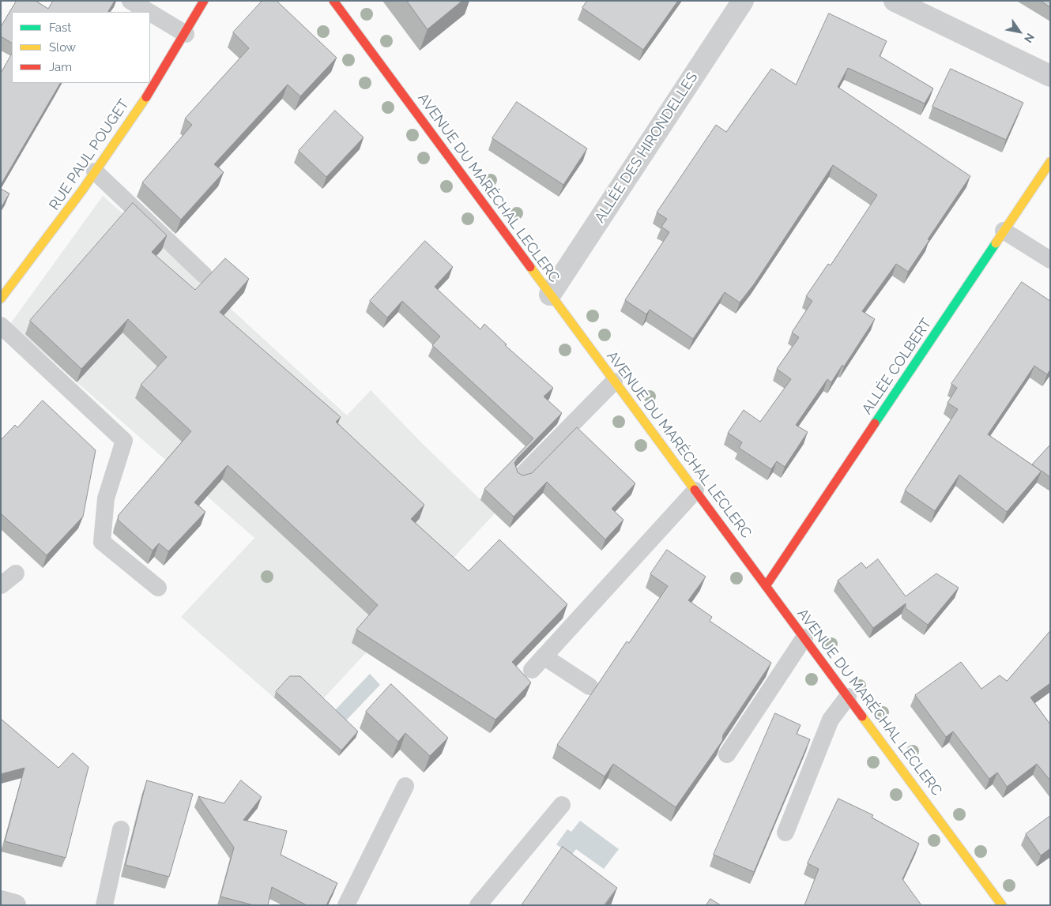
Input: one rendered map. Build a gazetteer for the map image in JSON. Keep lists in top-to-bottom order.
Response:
{
  "streets": {
    "street": [
      "ALLÉE DES HIRONDELLES",
      "RUE PAUL POUGET",
      "AVENUE DU MARÉCHAL LECLERC",
      "ALLÉE COLBERT"
    ]
  },
  "crossings": [
    ["ALLÉE DES HIRONDELLES", "AVENUE DU MARÉCHAL LECLERC"],
    ["AVENUE DU MARÉCHAL LECLERC", "ALLÉE COLBERT"]
  ],
  "legend": ["Fast", "Slow", "Jam"],
  "north": "bottom right"
}
